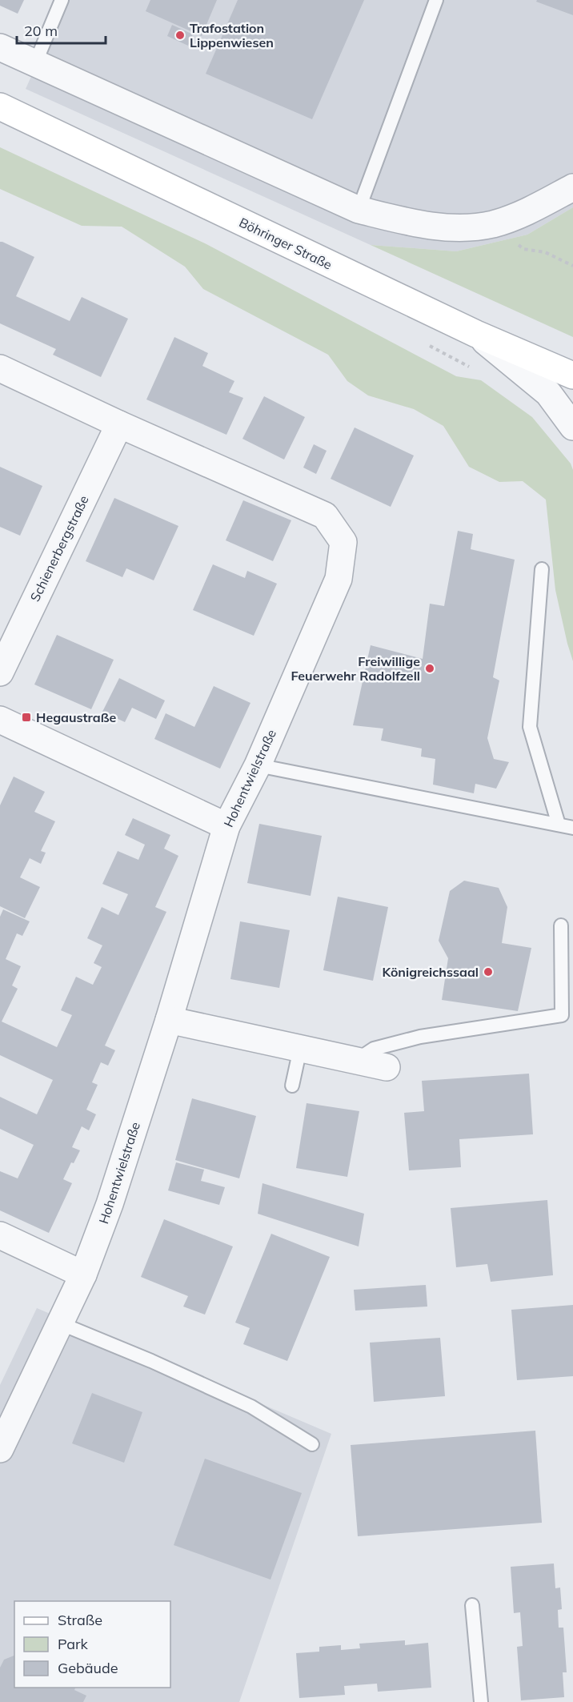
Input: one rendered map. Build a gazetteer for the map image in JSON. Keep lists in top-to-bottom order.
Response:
{
  "streets": {
    "main road": ["Böhringer Straße"],
    "street": ["Schienerbergstraße", "Hohentwielstraße"]
  },
  "crossings": [
    ["Schienerbergstraße", "Hohentwielstraße"]
  ],
  "places": {
    "other": ["Trafostation Lippenwiesen", "Freiwillige Feuerwehr Radolfzell", "Königreichssaal"],
    "transit": ["Hegaustraße"]
  },
  "legend": ["Straße", "Park", "Gebäude"],
  "scale_bar": "20 m"
}
